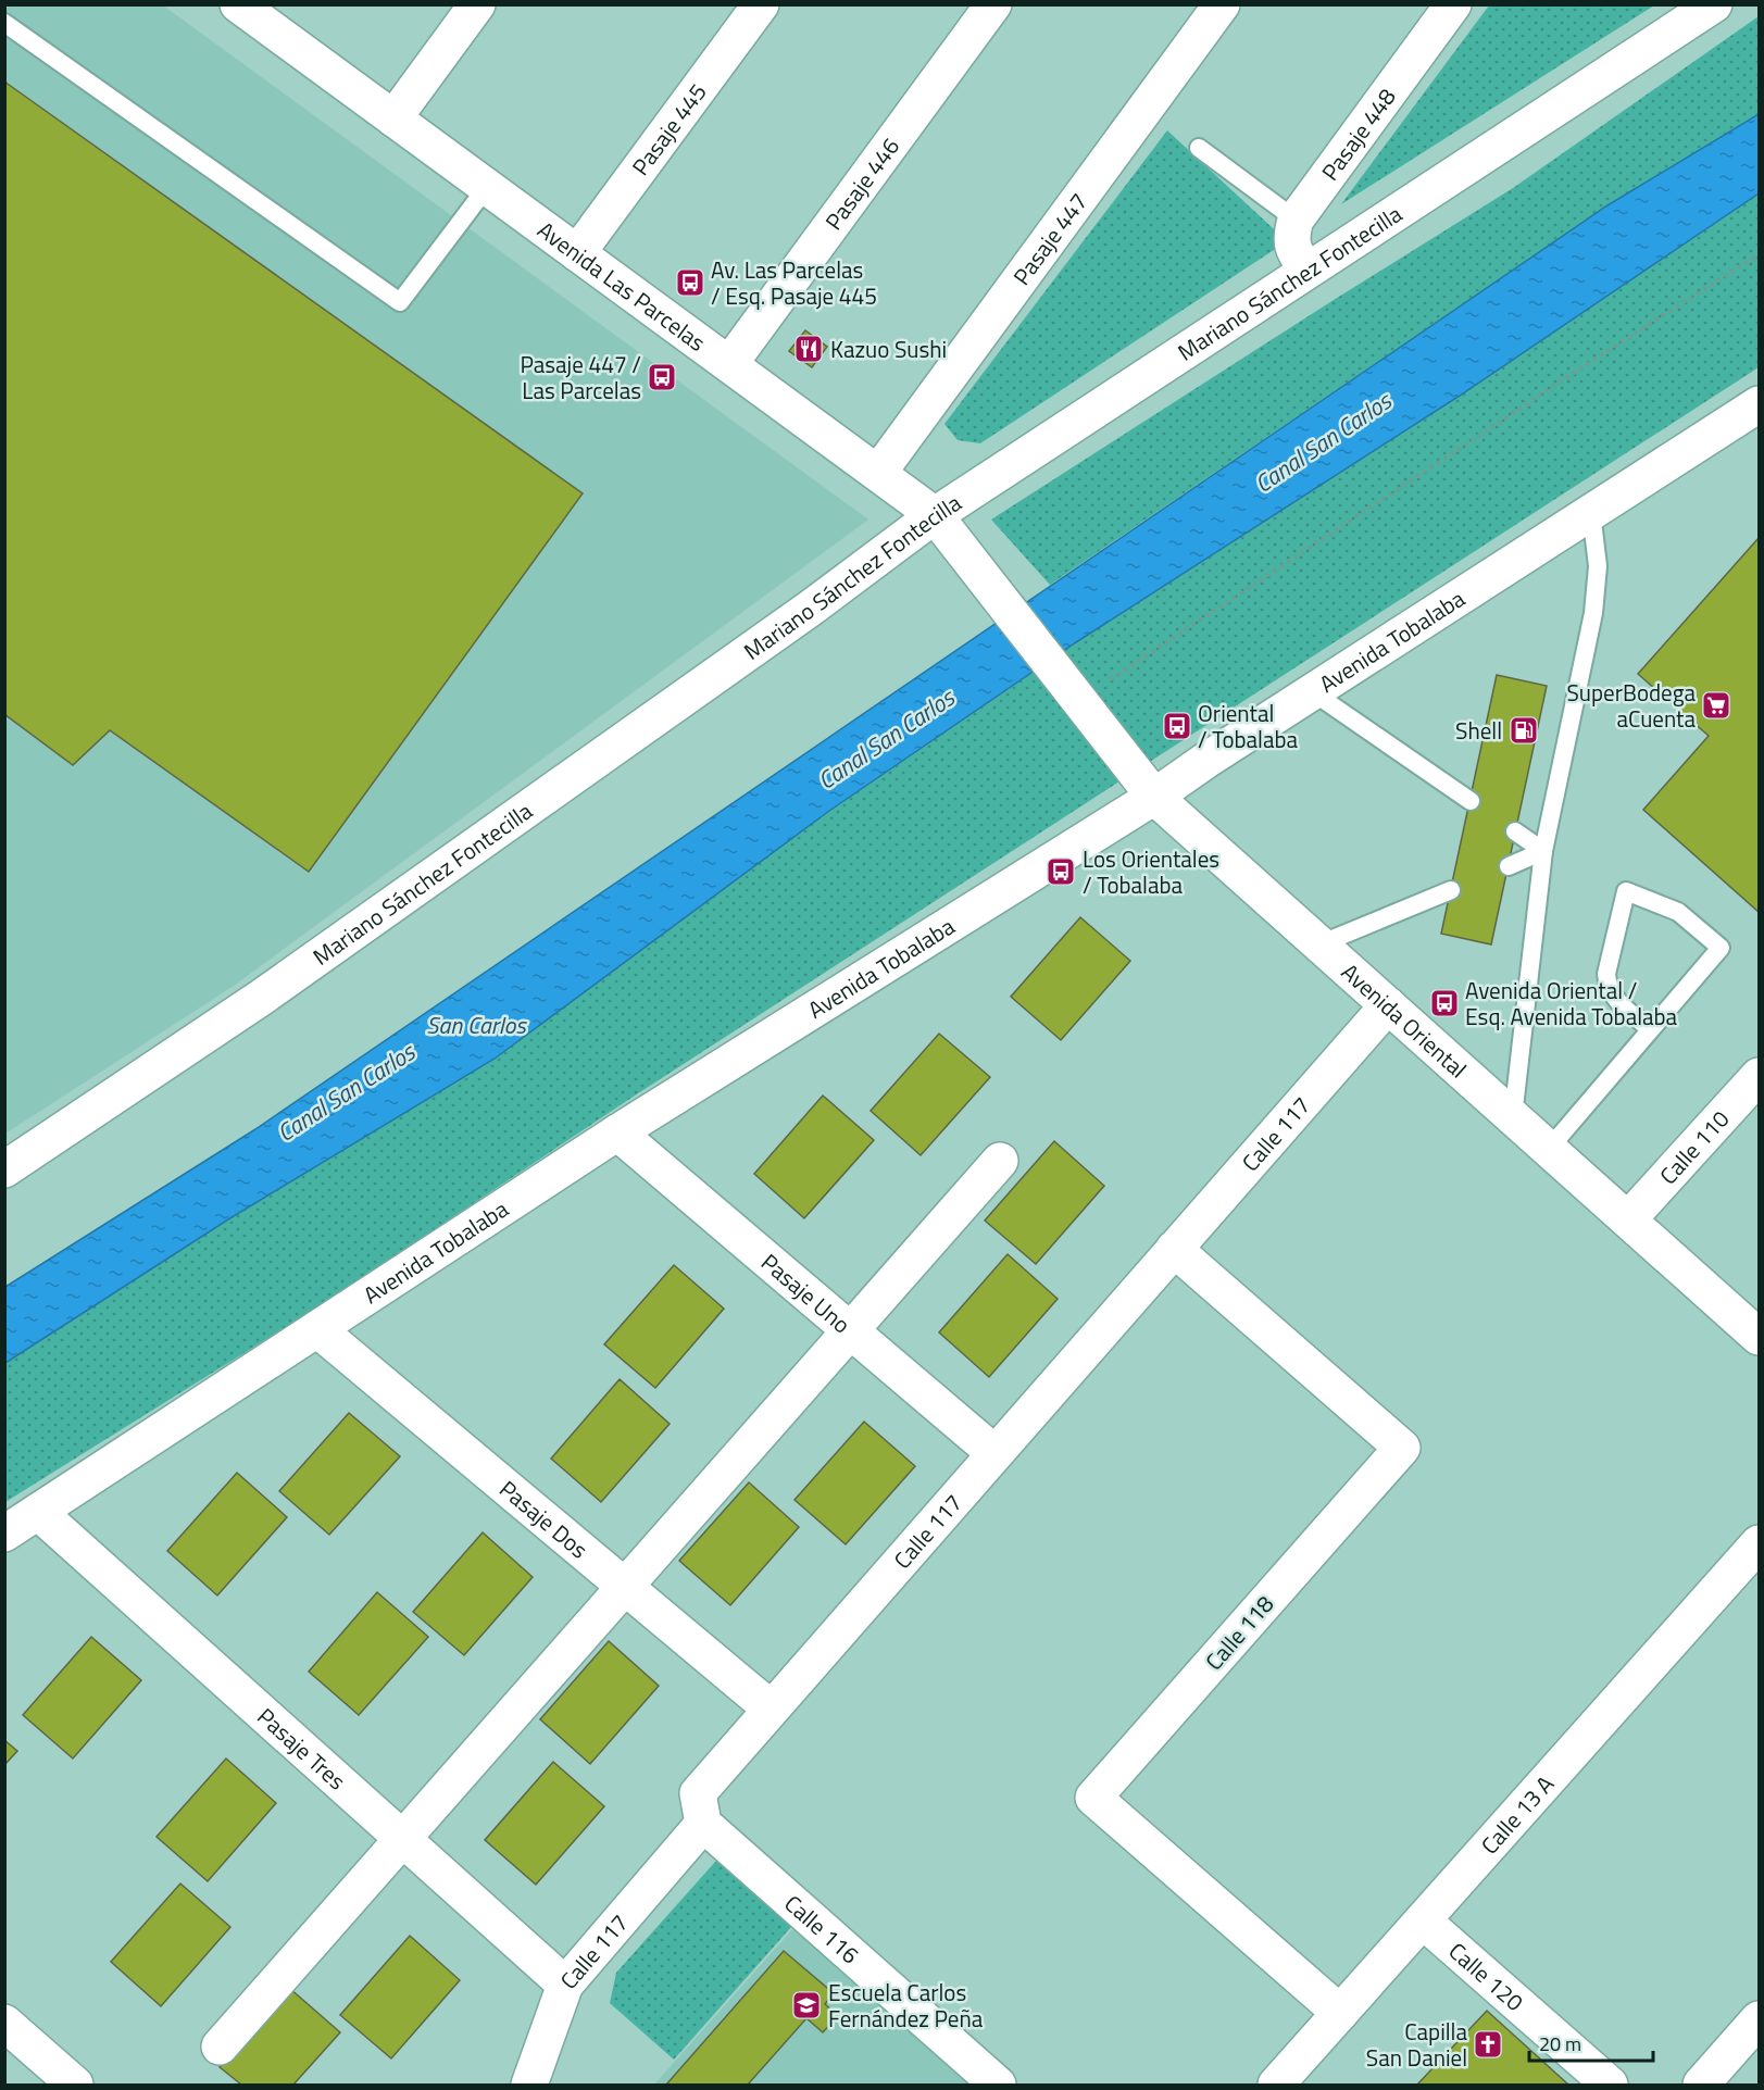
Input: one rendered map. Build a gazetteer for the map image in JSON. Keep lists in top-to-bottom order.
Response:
{
  "streets": {
    "street": [
      "Pasaje 445",
      "Pasaje 448",
      "Pasaje 446",
      "Pasaje 447",
      "Mariano Sánchez Fontecilla",
      "Avenida Las Parcelas",
      "Avenida Tobalaba",
      "Avenida Oriental",
      "Calle 117",
      "Calle 110",
      "Pasaje Uno",
      "Pasaje Dos",
      "Calle 118",
      "Pasaje Tres",
      "Calle 13 A",
      "Calle 116",
      "Calle 120"
    ]
  },
  "crossings": [
    ["Pasaje 445", "Avenida Las Parcelas"],
    ["Pasaje 446", "Avenida Las Parcelas"],
    ["Pasaje 447", "Avenida Las Parcelas"],
    ["Mariano Sánchez Fontecilla", "Avenida Las Parcelas"],
    ["Avenida Las Parcelas", "Avenida Oriental"],
    ["Avenida Tobalaba", "Avenida Oriental"],
    ["Avenida Tobalaba", "Pasaje Uno"],
    ["Avenida Tobalaba", "Pasaje Dos"],
    ["Avenida Tobalaba", "Pasaje Tres"],
    ["Avenida Oriental", "Calle 117"],
    ["Avenida Oriental", "Calle 110"],
    ["Calle 117", "Pasaje Uno"],
    ["Calle 117", "Pasaje Dos"],
    ["Calle 117", "Calle 118"],
    ["Calle 117", "Pasaje Tres"],
    ["Calle 117", "Calle 116"],
    ["Calle 118", "Calle 13 A"],
    ["Calle 13 A", "Calle 120"]
  ],
  "water": ["Canal San Carlos", "San Carlos"],
  "places": {
    "bus stop": [
      "Av. Las Parcelas / Esq. Pasaje 445",
      "Pasaje 447 / Las Parcelas",
      "Oriental / Tobalaba",
      "Los Orientales / Tobalaba",
      "Avenida Oriental / Esq. Avenida Tobalaba"
    ],
    "restaurant": ["Kazuo Sushi"],
    "supermarket": ["SuperBodega aCuenta"],
    "fuel station": ["Shell"],
    "school or university": ["Escuela Carlos Fernández Peña"],
    "church": ["Capilla San Daniel"]
  },
  "scale_bar": "20 m"
}
